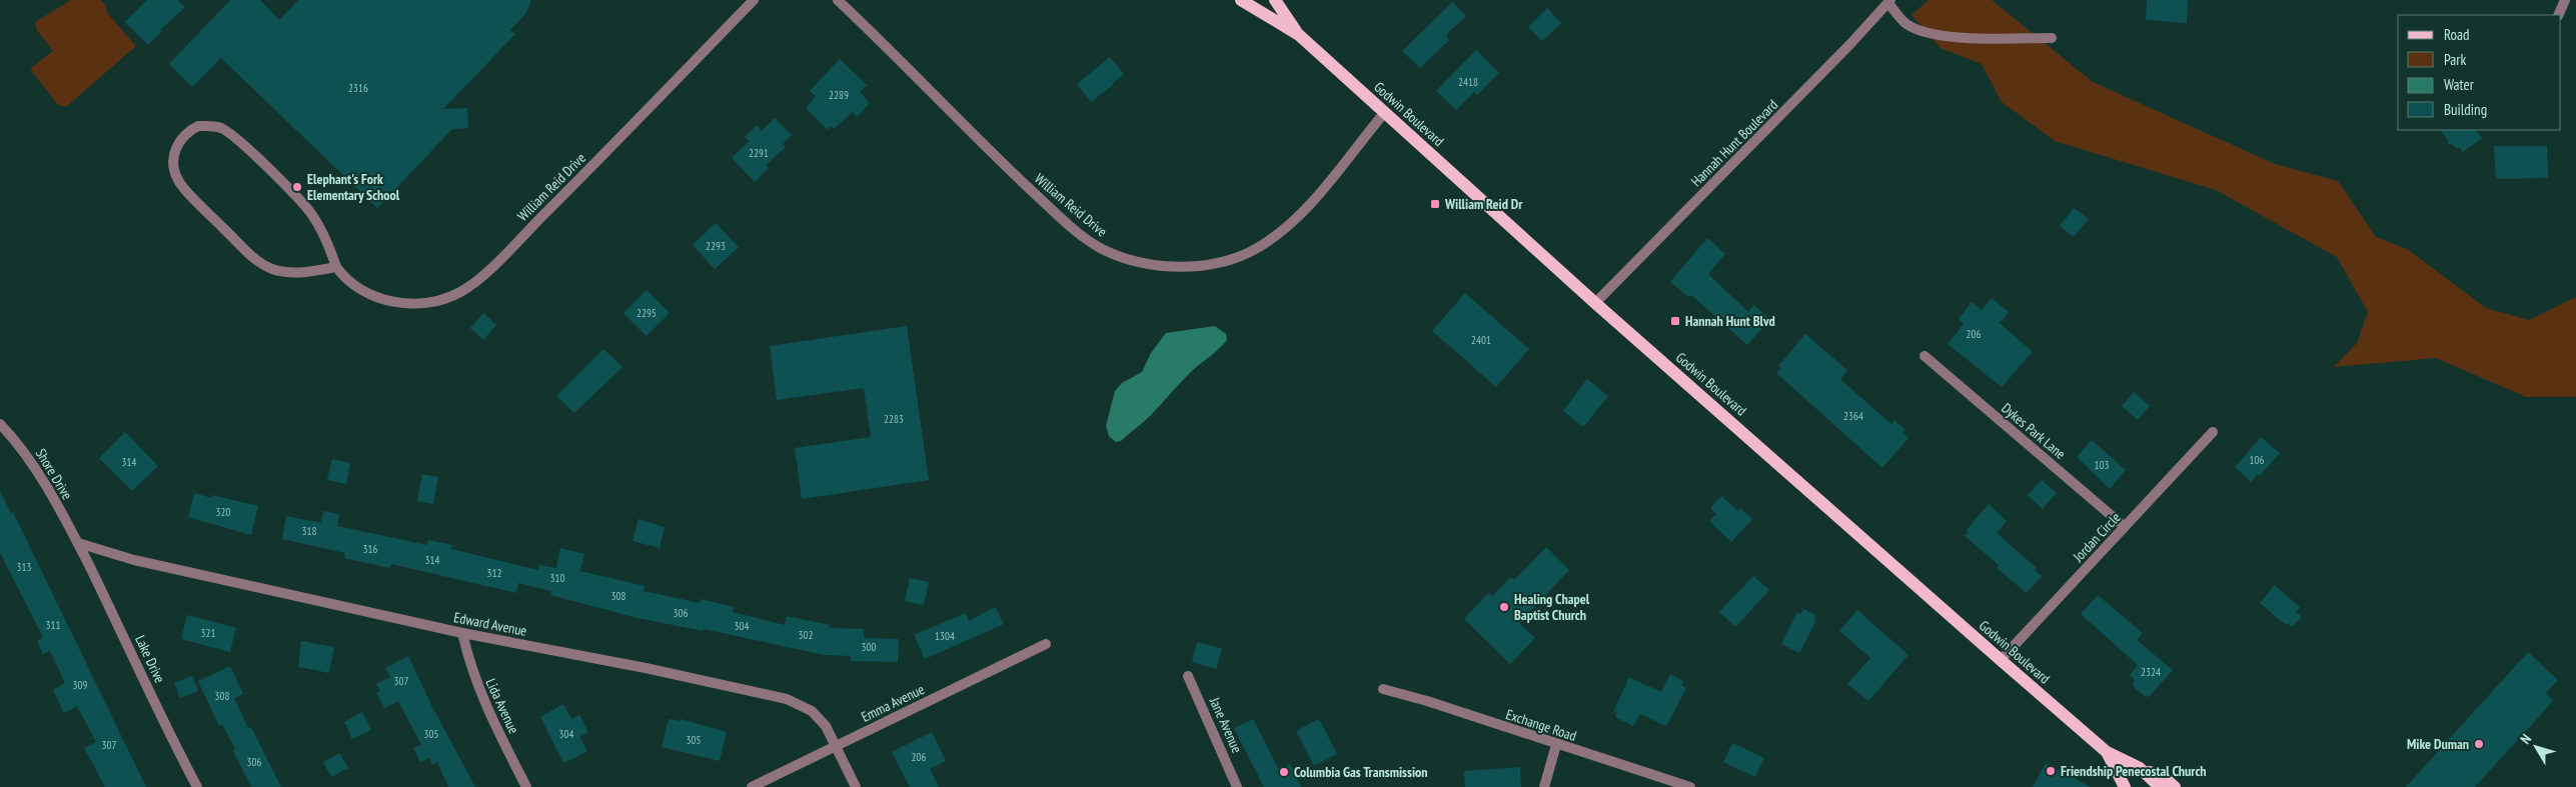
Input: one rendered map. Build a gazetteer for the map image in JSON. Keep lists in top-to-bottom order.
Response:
{
  "streets": {
    "main road": ["Godwin Boulevard"],
    "street": [
      "Hannah Hunt Boulevard",
      "William Reid Drive",
      "Dykes Park Lane",
      "Shore Drive",
      "Jordan Circle",
      "Edward Avenue",
      "Lake Drive",
      "Emma Avenue",
      "Lida Avenue",
      "Jane Avenue",
      "Exchange Road"
    ]
  },
  "crossings": [
    ["Godwin Boulevard", "Hannah Hunt Boulevard"],
    ["Godwin Boulevard", "William Reid Drive"],
    ["Godwin Boulevard", "Jordan Circle"],
    ["Dykes Park Lane", "Jordan Circle"],
    ["Shore Drive", "Edward Avenue"],
    ["Shore Drive", "Lake Drive"],
    ["Edward Avenue", "Lake Drive"],
    ["Edward Avenue", "Emma Avenue"],
    ["Edward Avenue", "Lida Avenue"]
  ],
  "places": {
    "other": [
      "Elephant's Fork Elementary School",
      "Healing Chapel Baptist Church",
      "Mike Duman",
      "Friendship Penecostal Church",
      "Columbia Gas Transmission"
    ],
    "transit": ["William Reid Dr", "Hannah Hunt Blvd"]
  },
  "house_numbers": [
    "2418",
    "2316",
    "2289",
    "2291",
    "2293",
    "2295",
    "206",
    "2401",
    "2364",
    "2283",
    "106",
    "314",
    "103",
    "320",
    "318",
    "316",
    "314",
    "313",
    "312",
    "310",
    "308",
    "306",
    "311",
    "304",
    "321",
    "302",
    "1304",
    "300",
    "2324",
    "307",
    "309",
    "308",
    "305",
    "304",
    "305",
    "307",
    "206",
    "306"
  ],
  "legend": [
    "Road",
    "Park",
    "Water",
    "Building"
  ],
  "north": "top left"
}
